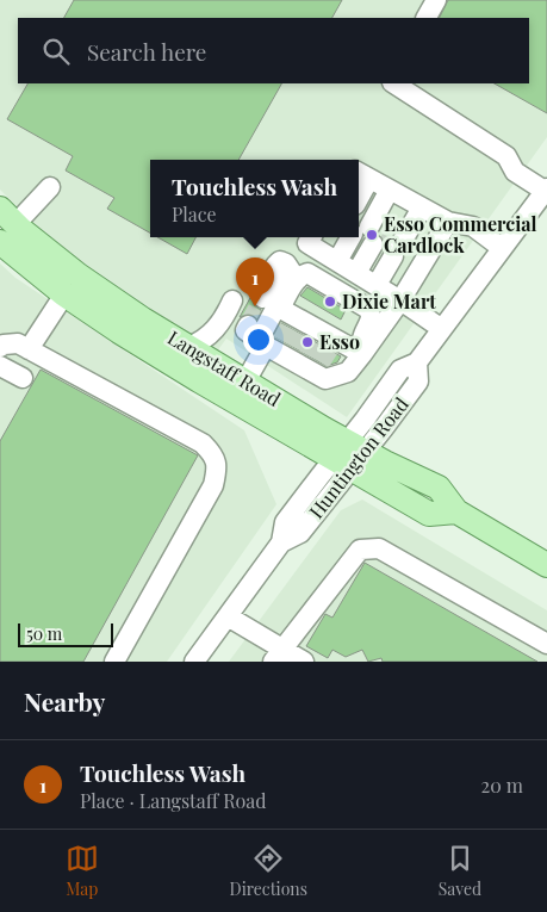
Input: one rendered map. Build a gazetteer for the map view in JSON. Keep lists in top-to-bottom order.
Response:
{
  "streets": {
    "main road": ["Langstaff Road"],
    "street": ["Huntington Road"]
  },
  "crossings": [
    ["Langstaff Road", "Huntington Road"]
  ],
  "places": ["Esso Commercial Cardlock", "Dixie Mart", "Esso"],
  "scale_bar": "50 m",
  "page": {
    "search": "Search here",
    "popup": ["Touchless Wash", "Place"],
    "pins": "1",
    "scale": "50 m",
    "heading": "Nearby",
    "list": [
      {
        "mark": "1",
        "name": "Touchless Wash",
        "note": "Place · Langstaff Road",
        "value": "20 m"
      }
    ],
    "nav": ["Map", "Directions", "Saved"]
  }
}
